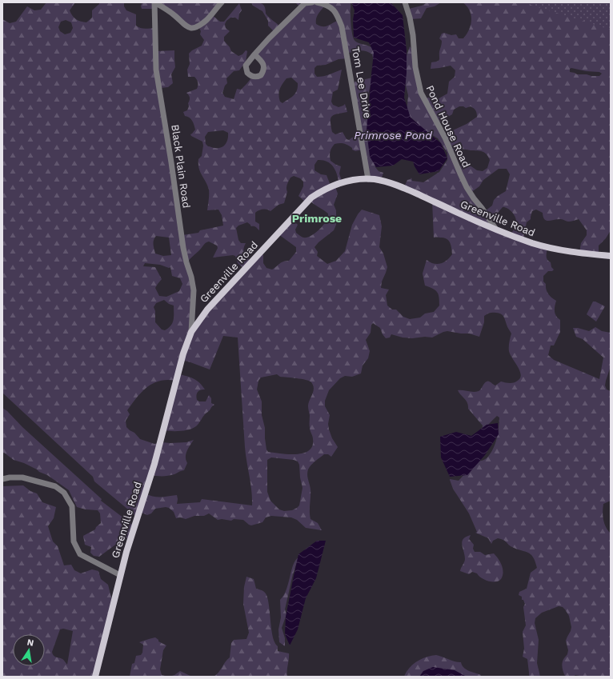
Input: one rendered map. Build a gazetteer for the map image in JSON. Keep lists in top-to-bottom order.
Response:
{
  "streets": {
    "main road": ["Greenville Road"],
    "street": ["Tom Lee Drive", "Pond House Road", "Black Plain Road"]
  },
  "crossings": [
    ["Tom Lee Drive", "Greenville Road"],
    ["Pond House Road", "Greenville Road"],
    ["Black Plain Road", "Greenville Road"]
  ],
  "districts": ["Primrose"],
  "water": ["Primrose Pond"],
  "north": "top"
}
